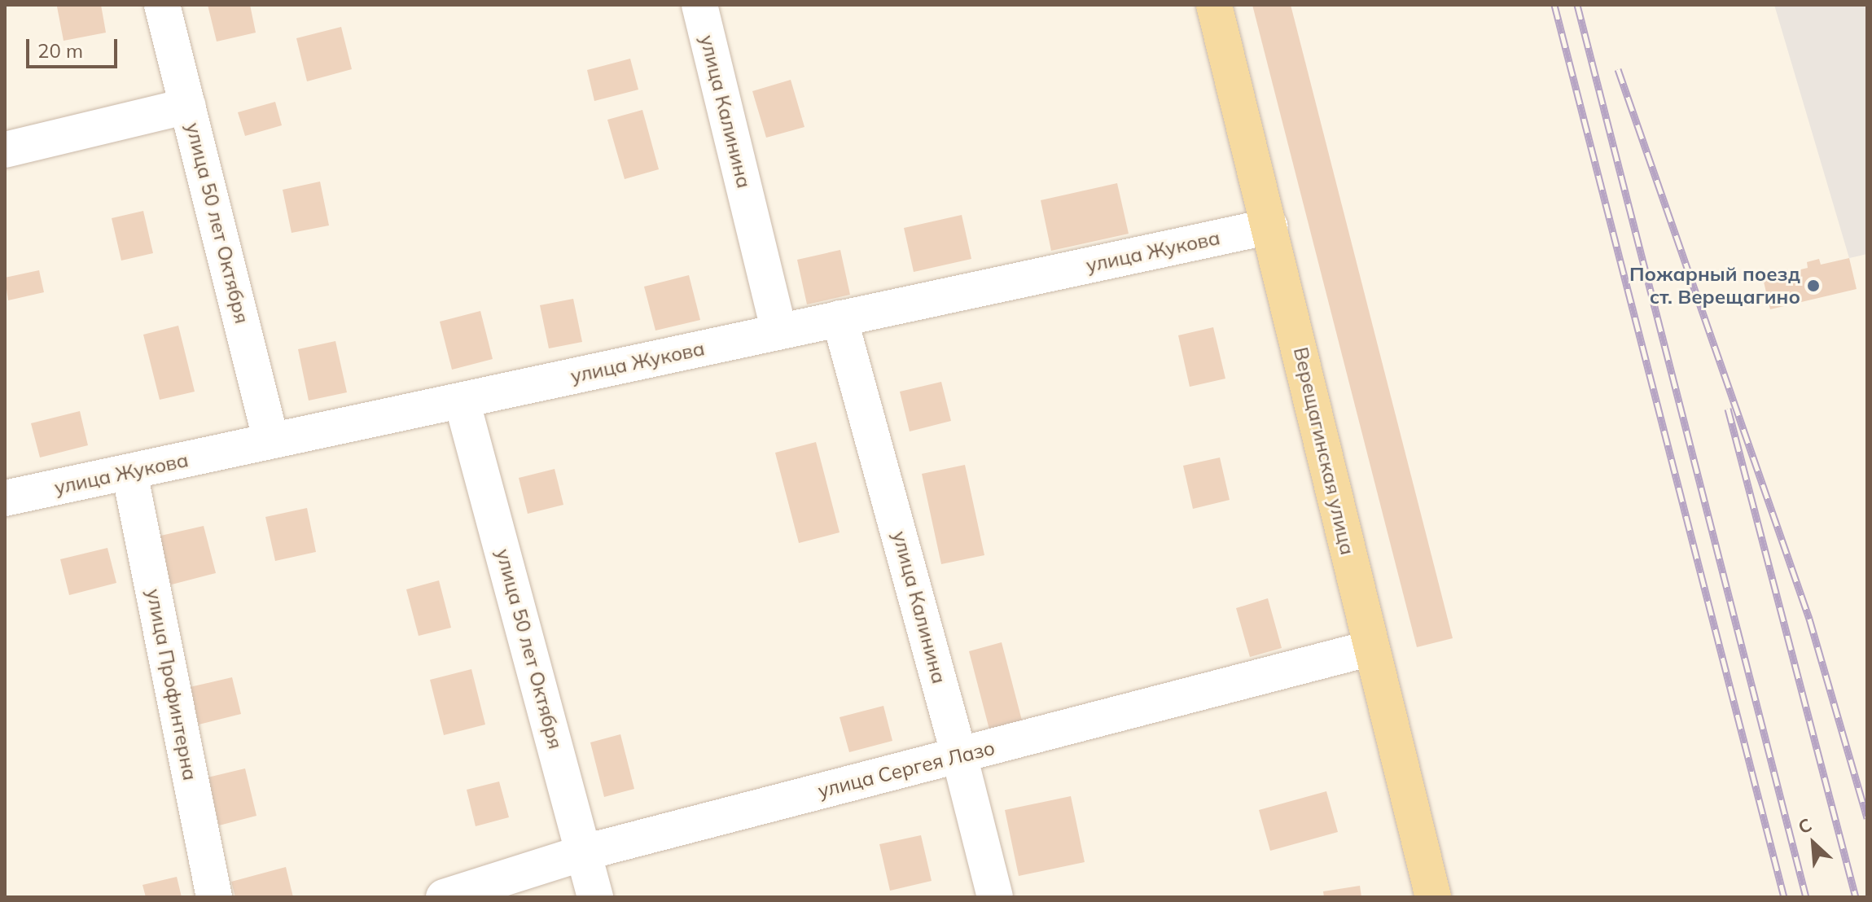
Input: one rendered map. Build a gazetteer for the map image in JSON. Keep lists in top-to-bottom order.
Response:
{
  "streets": {
    "main road": ["Верещагинская улица"],
    "street": [
      "улица Калинина",
      "улица 50 лет Октября",
      "улица Жукова",
      "улица Профинтерна",
      "улица Сергея Лазо"
    ]
  },
  "crossings": [
    ["улица Калинина", "улица Жукова"],
    ["улица Калинина", "улица Сергея Лазо"],
    ["улица 50 лет Октября", "улица Жукова"],
    ["улица 50 лет Октября", "улица Сергея Лазо"],
    ["улица Жукова", "Верещагинская улица"],
    ["улица Жукова", "улица Профинтерна"],
    ["Верещагинская улица", "улица Сергея Лазо"]
  ],
  "places": ["Пожарный поезд ст. Верещагино"],
  "scale_bar": "20 m",
  "north": "top left"
}
